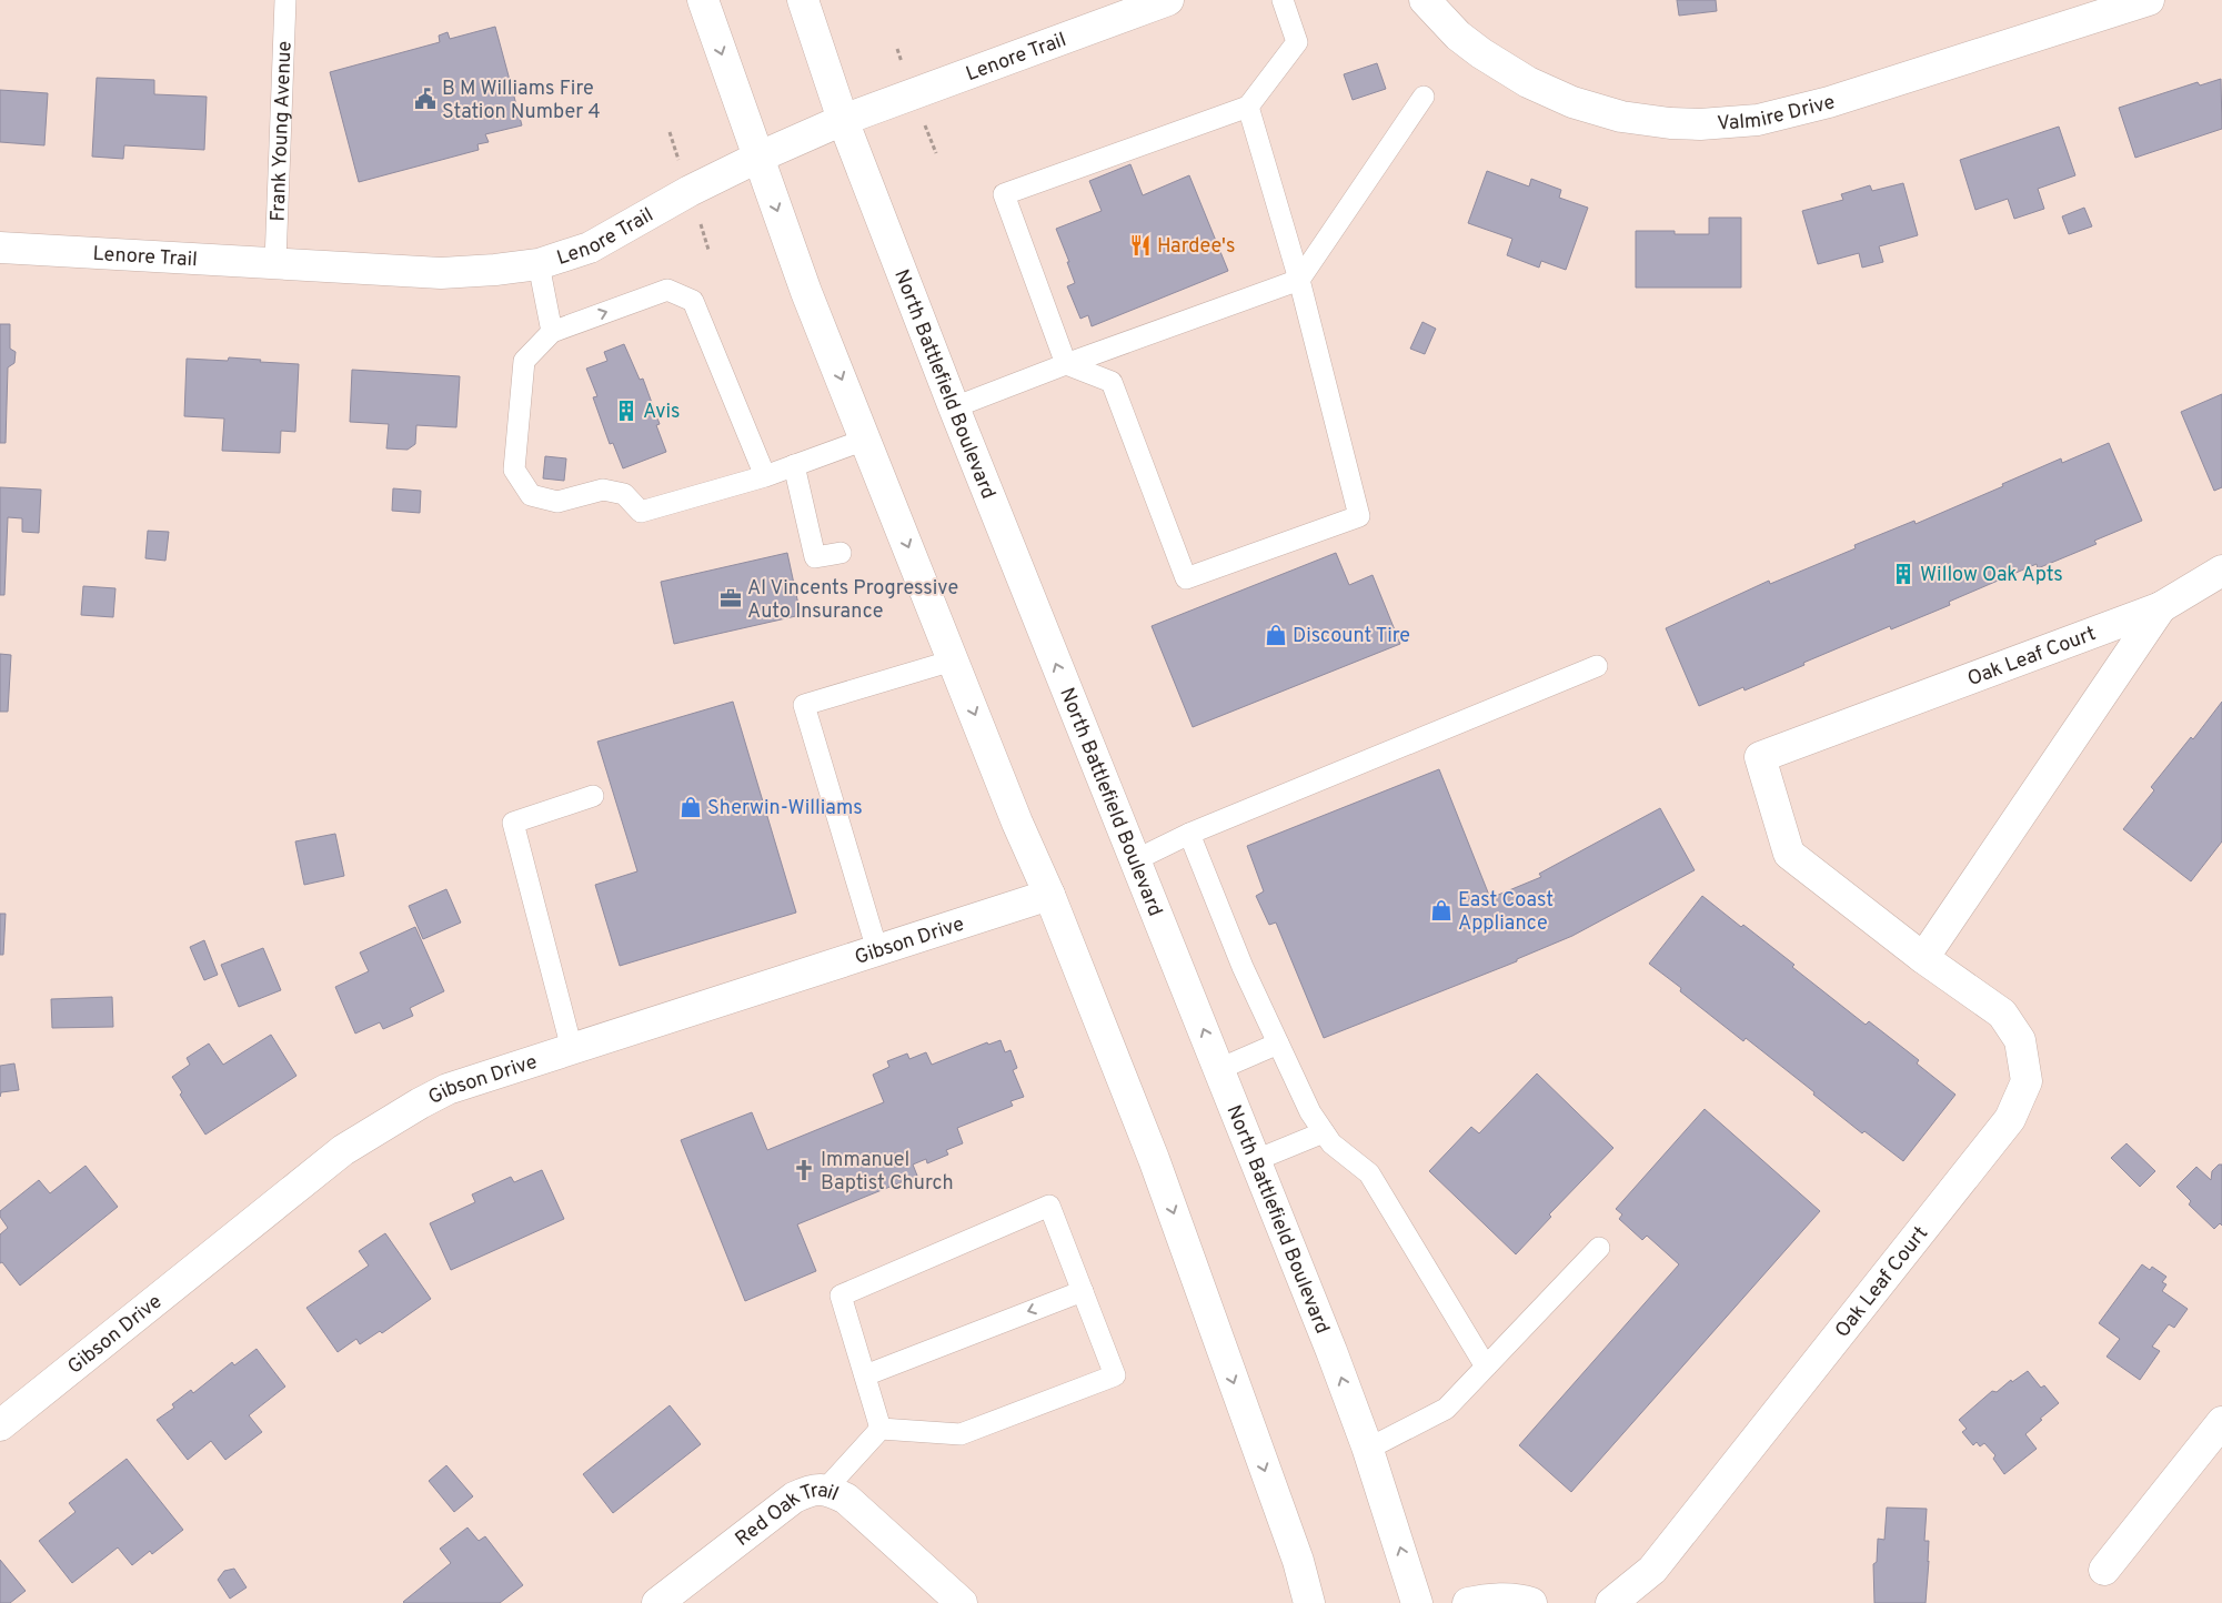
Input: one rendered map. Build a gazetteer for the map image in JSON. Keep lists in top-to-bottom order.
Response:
{
  "streets": {
    "street": [
      "Lenore Trail",
      "Valmire Drive",
      "North Battlefield Boulevard",
      "Oak Leaf Court",
      "Gibson Drive",
      "Red Oak Trail"
    ],
    "lane": ["Frank Young Avenue"]
  },
  "crossings": [
    ["Lenore Trail", "Frank Young Avenue"],
    ["Lenore Trail", "North Battlefield Boulevard"]
  ],
  "places": {
    "public building": ["B M Williams Fire Station Number 4"],
    "restaurant": ["Hardee's"],
    "building": ["Avis", "Willow Oak Apts"],
    "office": ["Al Vincents Progressive Auto Insurance"],
    "shop": ["Discount Tire", "Sherwin-Williams", "East Coast Appliance"],
    "church": ["Immanuel Baptist Church"]
  }
}
